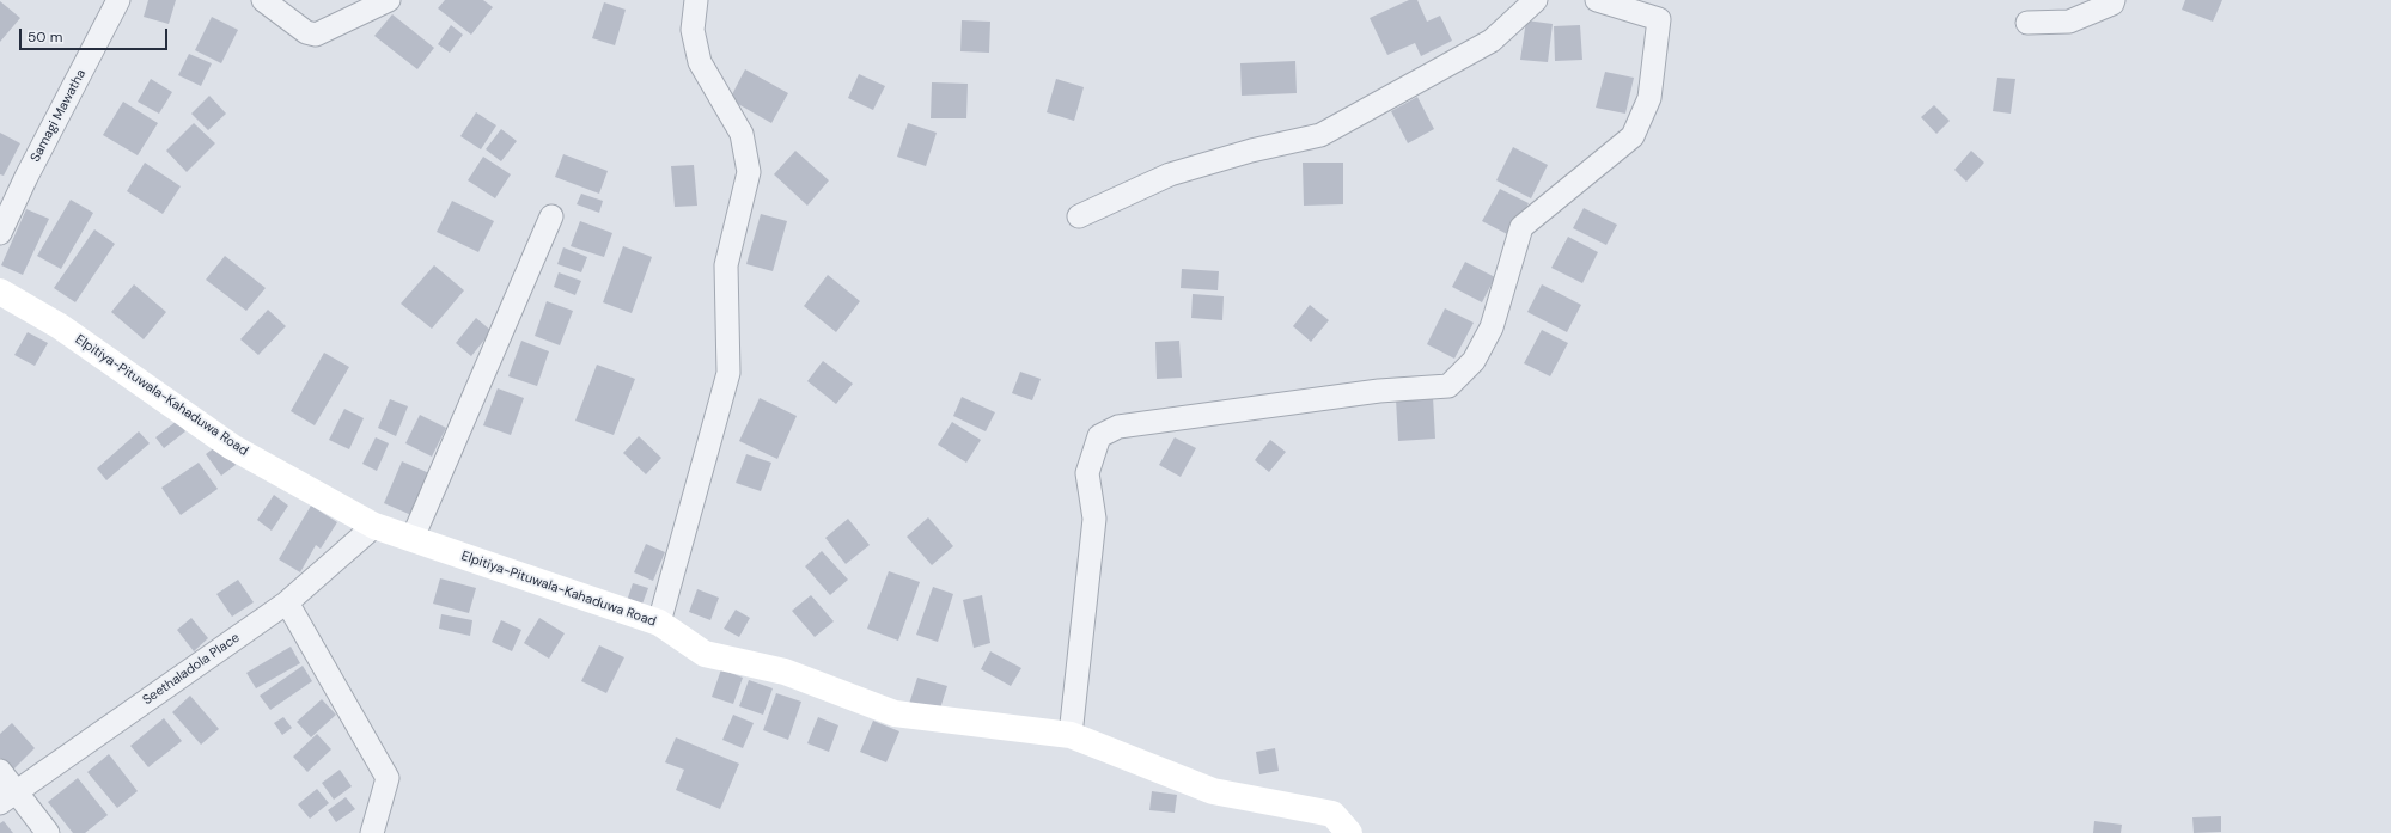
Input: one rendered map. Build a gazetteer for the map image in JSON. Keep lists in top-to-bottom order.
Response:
{
  "streets": {
    "street": ["Samagi Mawatha", "Elpitiya-Pituwala-Kahaduwa Road", "Seethaladola Place"]
  },
  "crossings": [
    ["Elpitiya-Pituwala-Kahaduwa Road", "Seethaladola Place"]
  ],
  "scale_bar": "50 m"
}
